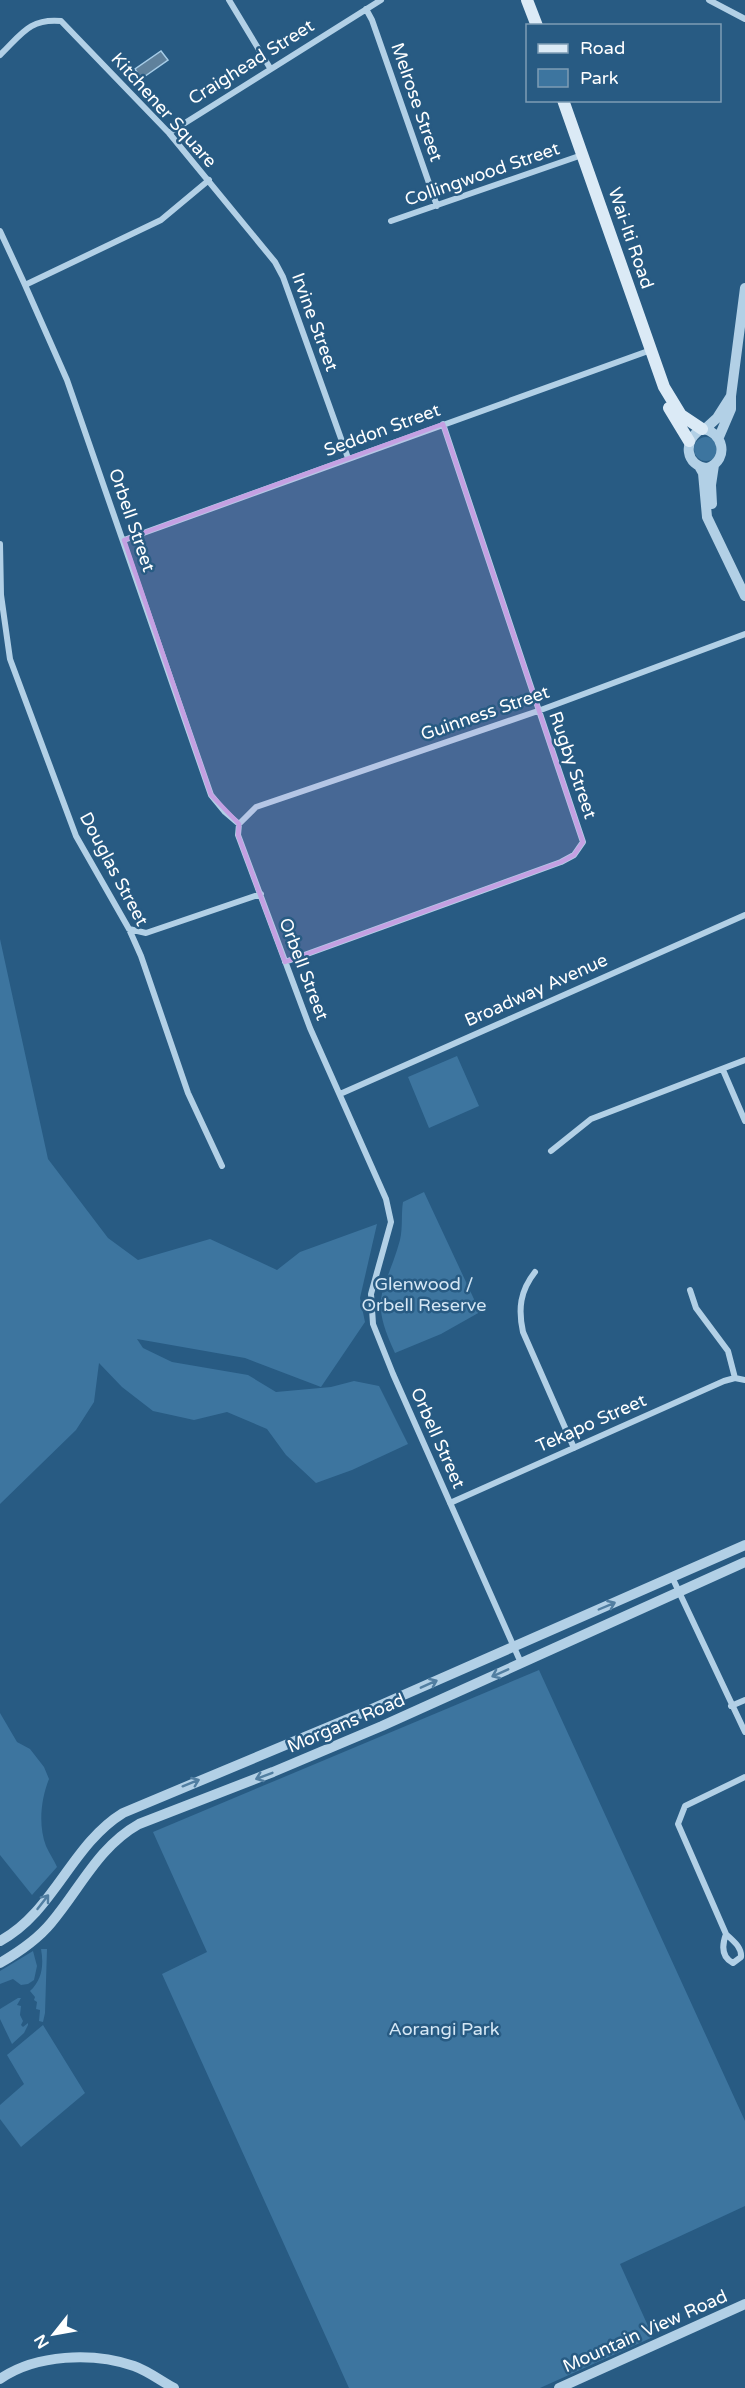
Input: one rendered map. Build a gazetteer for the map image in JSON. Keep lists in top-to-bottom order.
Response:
{
  "streets": {
    "main road": ["Wai-Iti Road"],
    "street": [
      "Craighead Street",
      "Melrose Street",
      "Kitchener Square",
      "Collingwood Street",
      "Irvine Street",
      "Seddon Street",
      "Orbell Street",
      "Guinness Street",
      "Rugby Street",
      "Douglas Street",
      "Broadway Avenue",
      "Tekapo Street",
      "Morgans Road",
      "Mountain View Road"
    ]
  },
  "crossings": [
    ["Craighead Street", "Melrose Street"],
    ["Craighead Street", "Kitchener Square"],
    ["Melrose Street", "Collingwood Street"],
    ["Kitchener Square", "Irvine Street"],
    ["Kitchener Square", "Orbell Street"],
    ["Collingwood Street", "Wai-Iti Road"],
    ["Wai-Iti Road", "Seddon Street"],
    ["Irvine Street", "Seddon Street"],
    ["Seddon Street", "Orbell Street"],
    ["Seddon Street", "Rugby Street"],
    ["Orbell Street", "Guinness Street"],
    ["Orbell Street", "Rugby Street"],
    ["Orbell Street", "Broadway Avenue"],
    ["Orbell Street", "Tekapo Street"],
    ["Orbell Street", "Morgans Road"],
    ["Guinness Street", "Rugby Street"]
  ],
  "parks": ["Glenwood / Orbell Reserve", "Aorangi Park"],
  "legend": ["Road", "Park"],
  "north": "bottom left"
}
